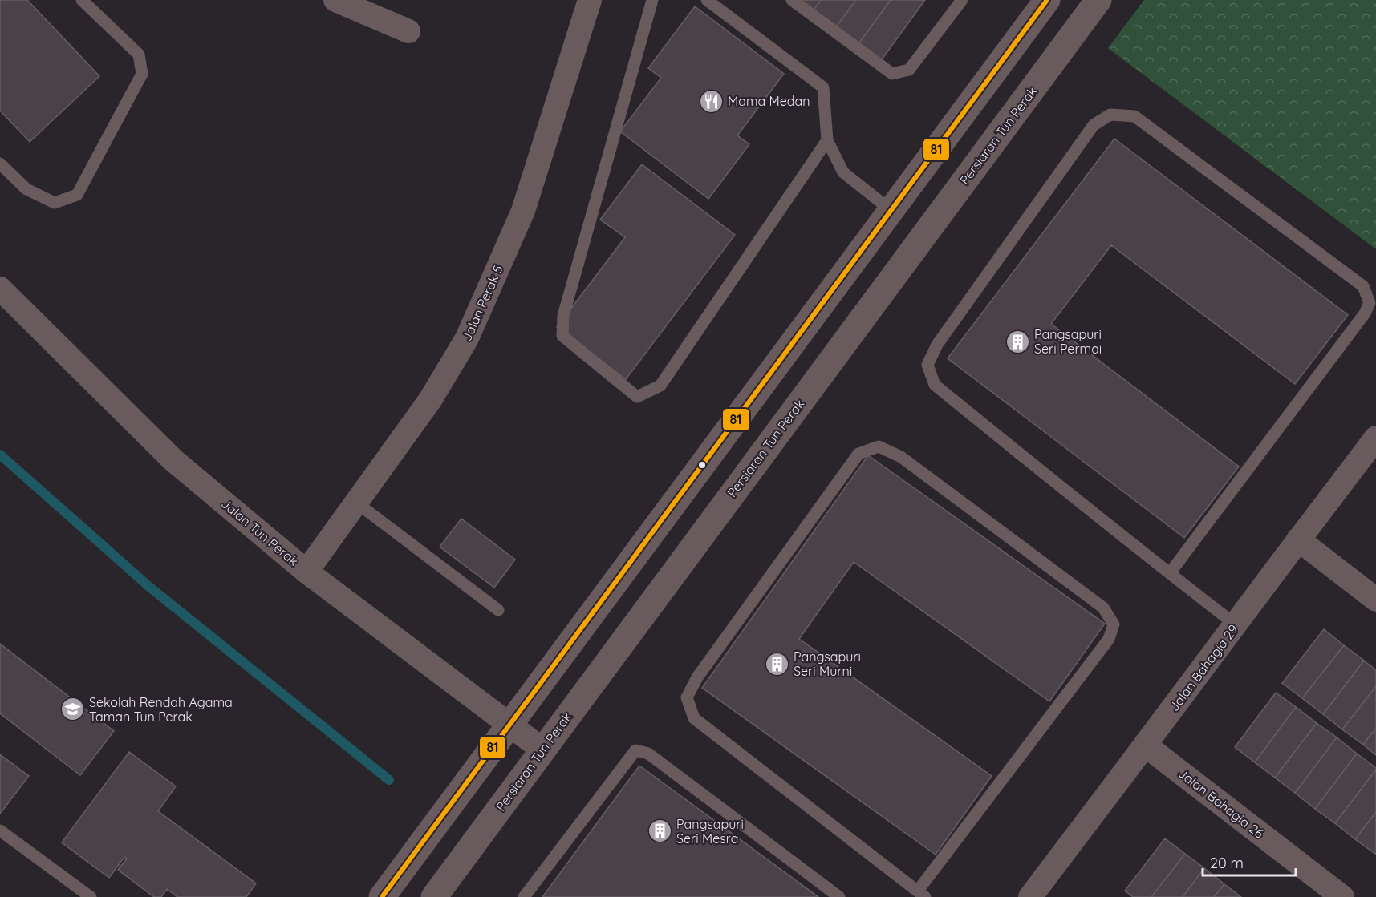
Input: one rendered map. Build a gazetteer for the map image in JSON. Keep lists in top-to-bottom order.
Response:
{
  "streets": {
    "street": [
      "Persiaran Tun Perak",
      "Jalan Perak 5",
      "Jalan Tun Perak",
      "Jalan Bahagia 29",
      "Jalan Bahagia 26"
    ]
  },
  "crossings": [
    ["Persiaran Tun Perak", "Jalan Tun Perak"],
    ["Jalan Perak 5", "Jalan Tun Perak"],
    ["Jalan Bahagia 29", "Jalan Bahagia 26"]
  ],
  "places": {
    "restaurant": ["Mama Medan"],
    "building": ["Pangsapuri Seri Permai", "Pangsapuri Seri Murni", "Pangsapuri Seri Mesra"],
    "school or university": ["Sekolah Rendah Agama Taman Tun Perak"]
  },
  "lines": ["transit line 81"],
  "scale_bar": "20 m"
}
